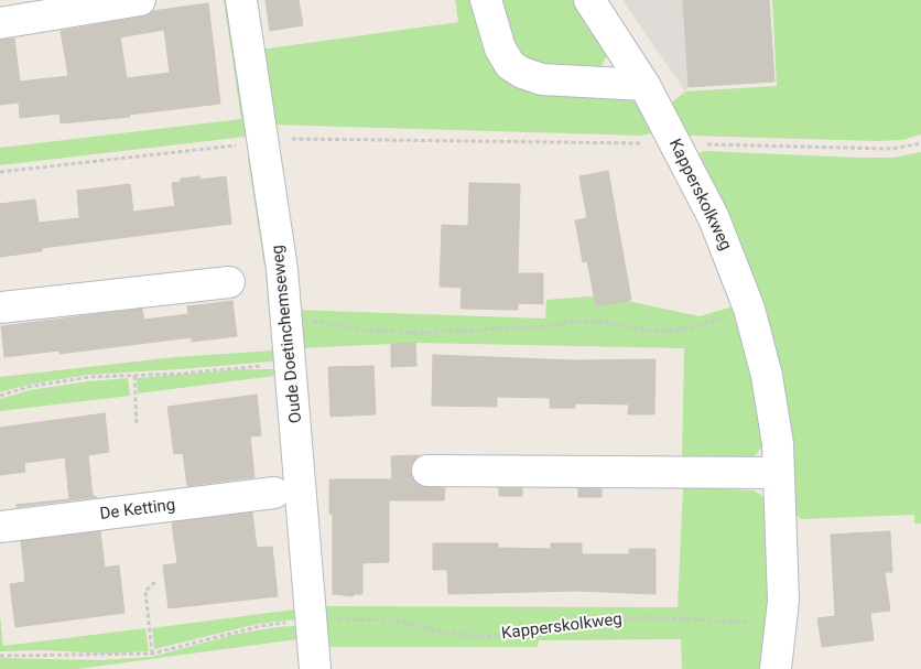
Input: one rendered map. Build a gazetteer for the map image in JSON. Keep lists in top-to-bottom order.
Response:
{
  "streets": {
    "street": ["Kapperskolkweg", "Oude Doetinchemseweg", "De Ketting"]
  },
  "crossings": [
    ["Kapperskolkweg", "Oude Doetinchemseweg"]
  ]
}
